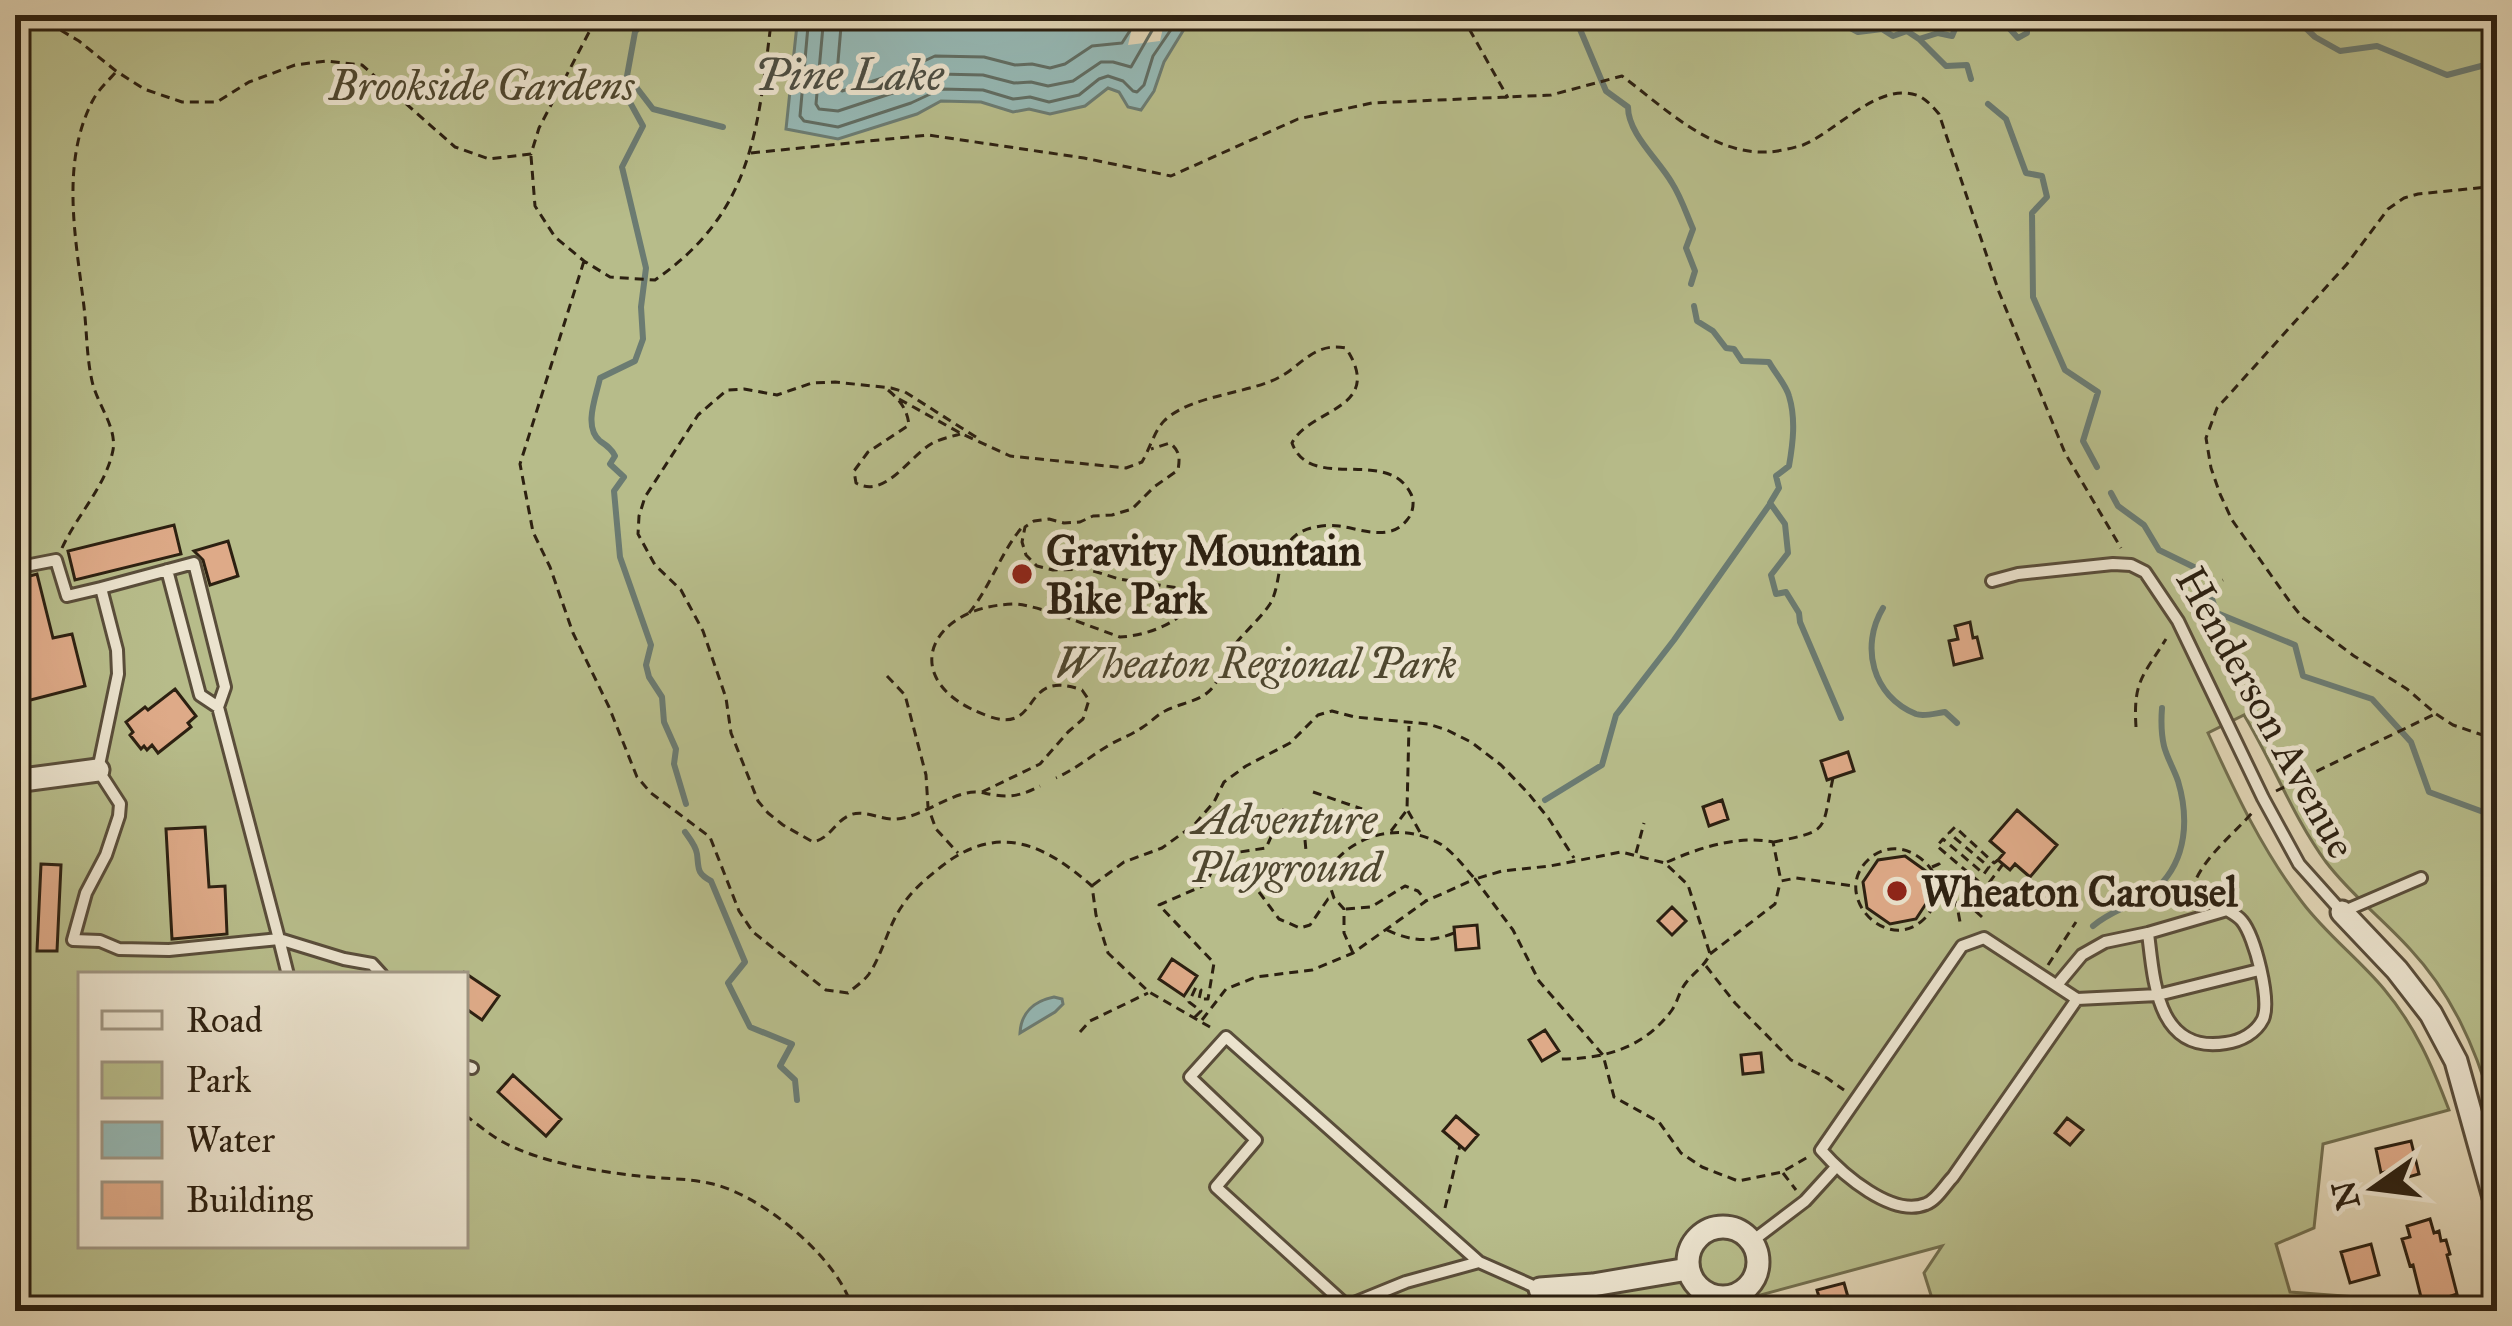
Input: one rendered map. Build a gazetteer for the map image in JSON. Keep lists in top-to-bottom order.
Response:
{
  "streets": {
    "street": ["Henderson Avenue"]
  },
  "water": ["Pine Lake"],
  "parks": ["Brookside Gardens", "Wheaton Regional Park", "Adventure Playground"],
  "places": ["Gravity Mountain Bike Park", "Wheaton Carousel"],
  "legend": [
    "Road",
    "Park",
    "Water",
    "Building"
  ],
  "north": "left"
}
